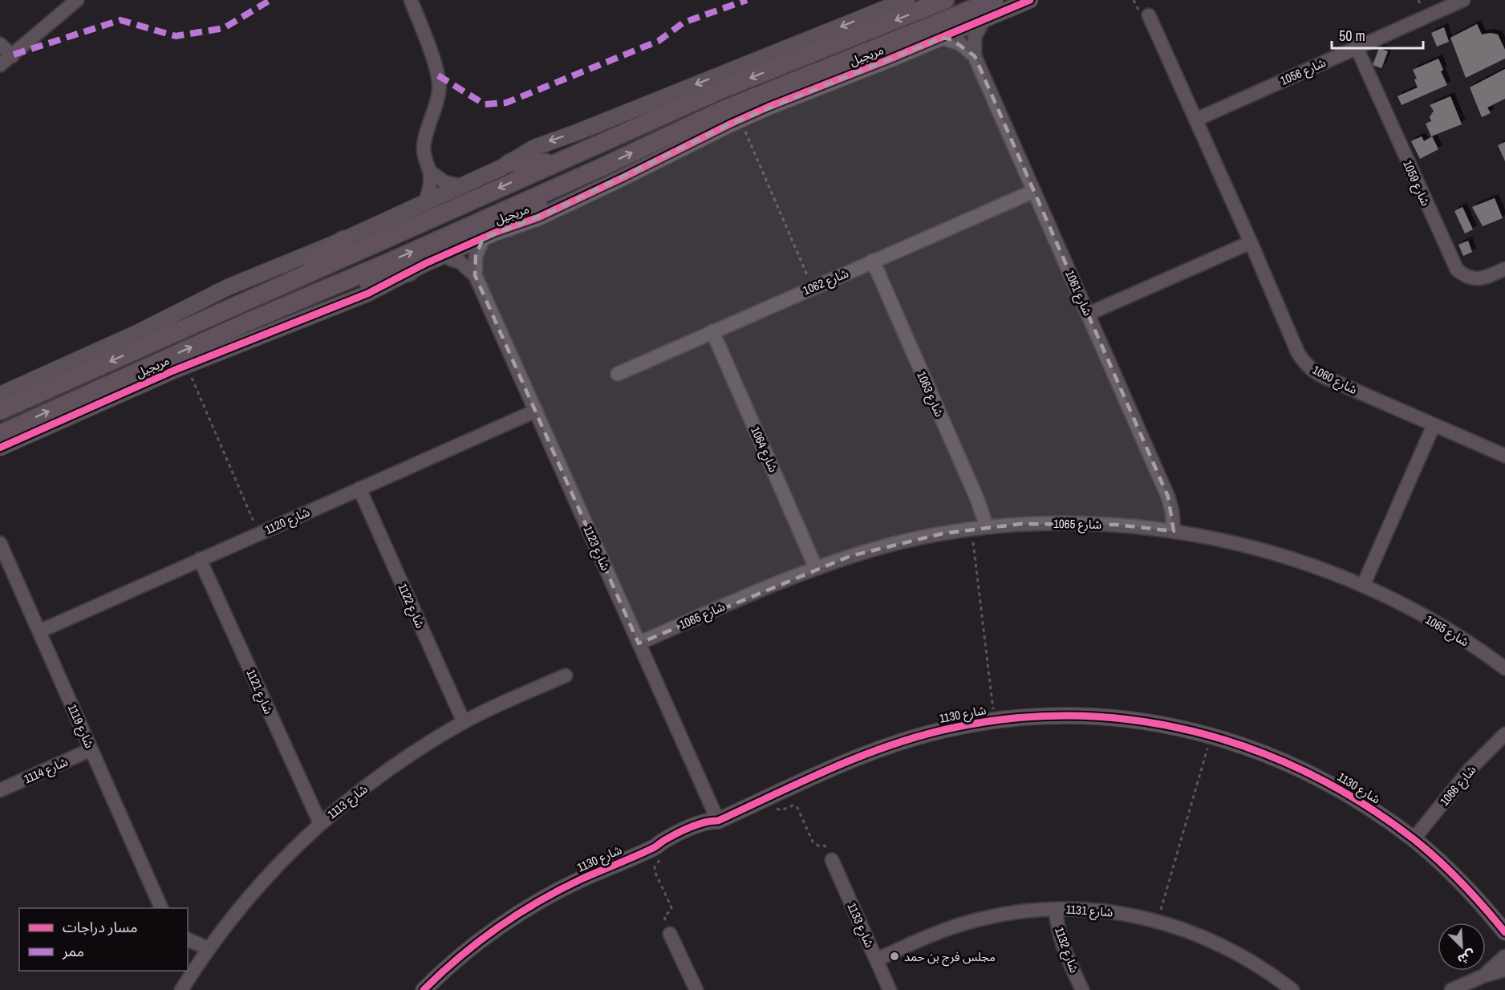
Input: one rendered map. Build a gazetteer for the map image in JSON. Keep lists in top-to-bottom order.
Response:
{
  "streets": {
    "main road": ["مريجيل"],
    "street": [
      "شارع 1056",
      "شارع 1059",
      "شارع 1062",
      "شارع 1061",
      "شارع 1060",
      "شارع 1063",
      "شارع 1064",
      "شارع 1120",
      "شارع 1065",
      "شارع 1123",
      "شارع 1122",
      "شارع 1121",
      "شارع 1130",
      "شارع 1119",
      "شارع 1114",
      "شارع 1066",
      "شارع 1113",
      "شارع 1131",
      "شارع 1133",
      "شارع 1132"
    ]
  },
  "crossings": [
    ["مريجيل", "شارع 1061"],
    ["مريجيل", "شارع 1123"],
    ["شارع 1056", "شارع 1059"],
    ["شارع 1056", "شارع 1060"],
    ["شارع 1062", "شارع 1061"],
    ["شارع 1062", "شارع 1063"],
    ["شارع 1062", "شارع 1064"],
    ["شارع 1061", "شارع 1065"],
    ["شارع 1063", "شارع 1065"],
    ["شارع 1064", "شارع 1065"],
    ["شارع 1120", "شارع 1123"],
    ["شارع 1120", "شارع 1122"],
    ["شارع 1120", "شارع 1121"],
    ["شارع 1120", "شارع 1119"],
    ["شارع 1065", "شارع 1123"],
    ["شارع 1123", "شارع 1130"],
    ["شارع 1122", "شارع 1113"],
    ["شارع 1121", "شارع 1113"],
    ["شارع 1130", "شارع 1066"],
    ["شارع 1119", "شارع 1114"],
    ["شارع 1131", "شارع 1133"],
    ["شارع 1131", "شارع 1132"]
  ],
  "places": ["مجلس فرج بن حمد"],
  "legend": ["مسار دراجات", "ممر"],
  "scale_bar": "50 m",
  "north": "bottom right"
}
